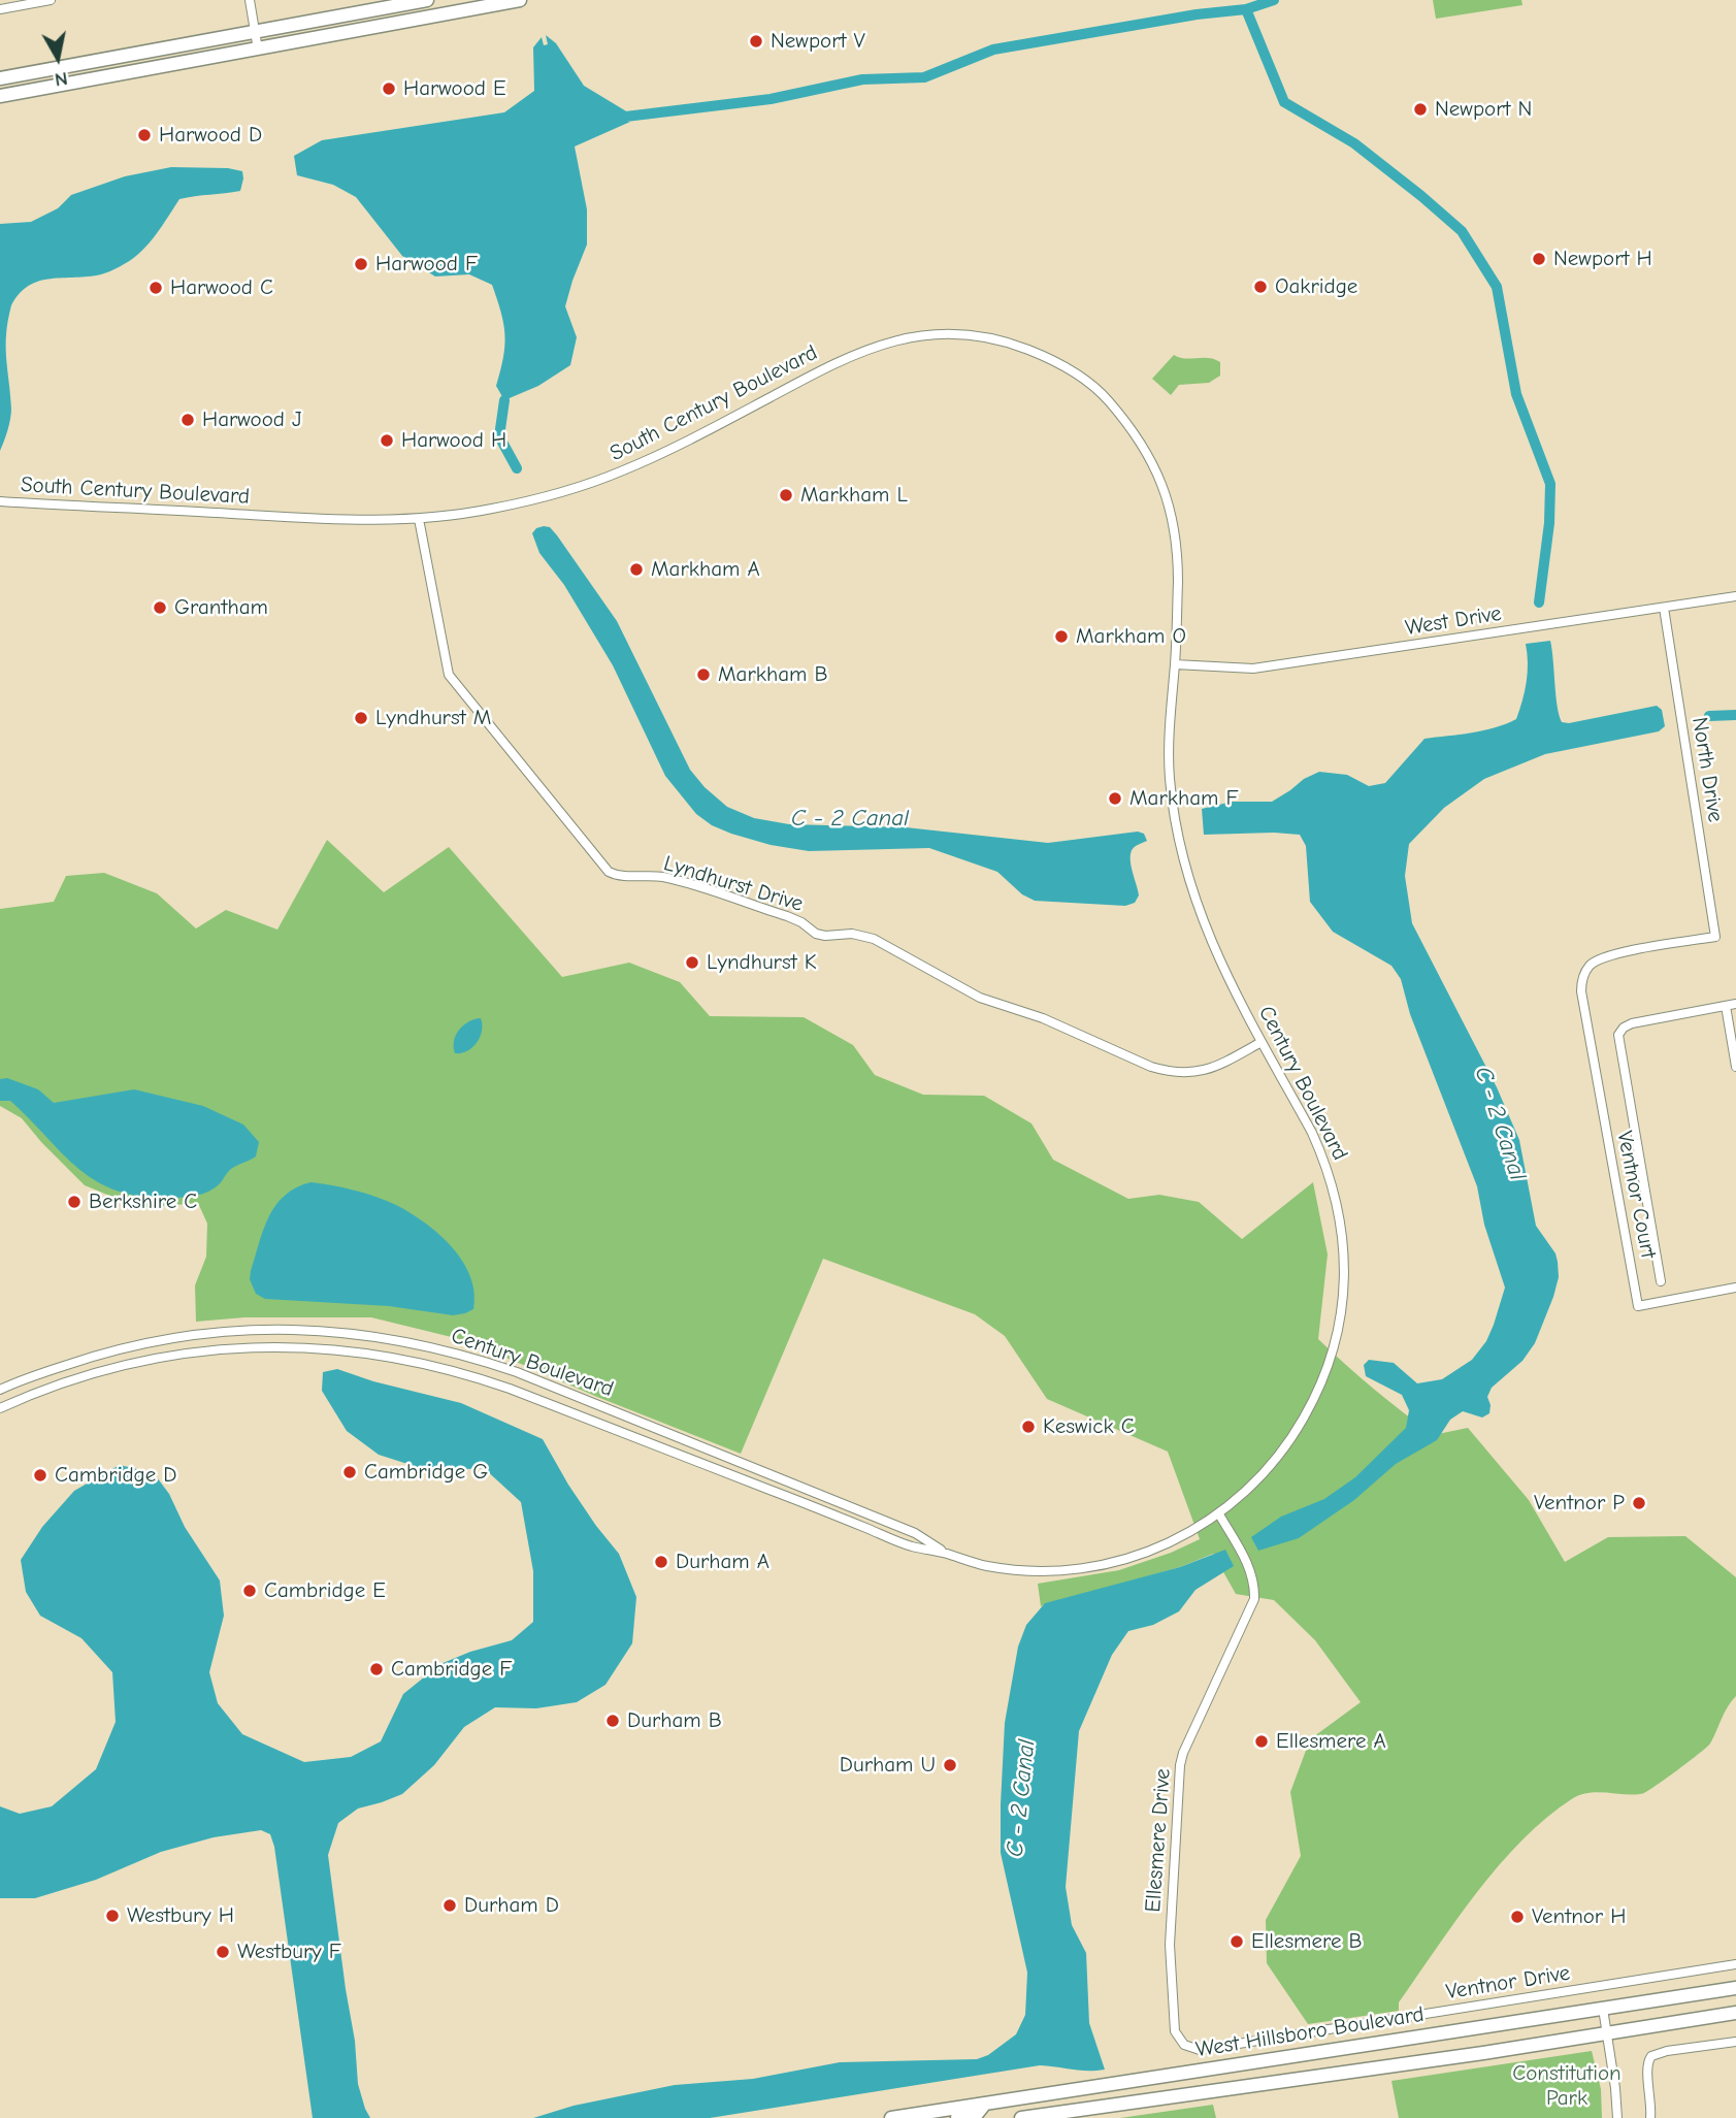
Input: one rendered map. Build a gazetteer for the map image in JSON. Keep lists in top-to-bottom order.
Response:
{
  "streets": {
    "main road": ["West Hillsboro Boulevard"],
    "street": [
      "South Century Boulevard",
      "West Drive",
      "North Drive",
      "Lyndhurst Drive",
      "Century Boulevard",
      "Ventnor Court",
      "Ellesmere Drive",
      "Ventnor Drive"
    ]
  },
  "crossings": [
    ["South Century Boulevard", "Lyndhurst Drive"],
    ["South Century Boulevard", "Century Boulevard"],
    ["West Drive", "North Drive"],
    ["West Drive", "Century Boulevard"],
    ["North Drive", "Ventnor Court"],
    ["Lyndhurst Drive", "Century Boulevard"],
    ["Century Boulevard", "Ellesmere Drive"],
    ["Ellesmere Drive", "Ventnor Drive"]
  ],
  "water": ["C - 2 Canal"],
  "parks": ["Constitution Park"],
  "places": [
    "Newport V",
    "Harwood E",
    "Newport N",
    "Harwood D",
    "Newport H",
    "Harwood F",
    "Oakridge",
    "Harwood C",
    "Harwood J",
    "Harwood H",
    "Markham L",
    "Markham A",
    "Grantham",
    "Markham O",
    "Markham B",
    "Lyndhurst M",
    "Markham F",
    "Lyndhurst K",
    "Berkshire C",
    "Keswick C",
    "Cambridge G",
    "Cambridge D",
    "Ventnor P",
    "Durham A",
    "Cambridge E",
    "Cambridge F",
    "Durham B",
    "Ellesmere A",
    "Durham U",
    "Durham D",
    "Westbury H",
    "Ventnor H",
    "Ellesmere B",
    "Westbury F"
  ],
  "north": "bottom"
}
